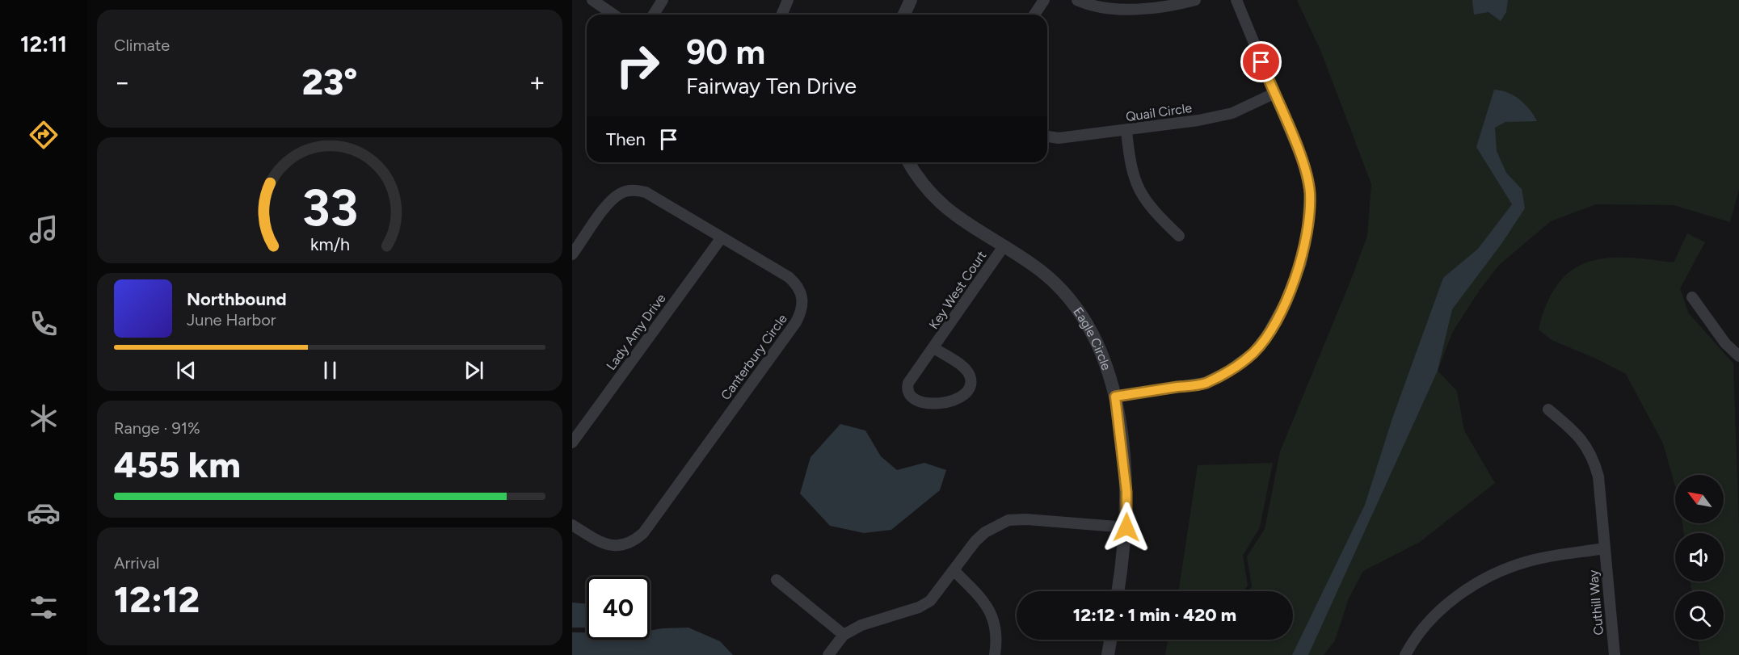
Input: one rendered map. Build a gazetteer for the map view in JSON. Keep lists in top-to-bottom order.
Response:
{
  "streets": {
    "street": [
      "Quail Circle",
      "Key West Court",
      "Lady Amy Drive",
      "Eagle Circle",
      "Canterbury Circle",
      "Cuthill Way"
    ]
  },
  "crossings": [
    ["Key West Court", "Eagle Circle"],
    ["Lady Amy Drive", "Canterbury Circle"]
  ],
  "north": "top left",
  "page": {
    "tabs": "12:11",
    "tile": [
      "Climate",
      ["Range · 91%", "455 km"],
      ["Arrival", "12:12"]
    ],
    "turn": ["90 m", "Fairway Ten Drive"],
    "heat": ["−", "23°", "+"],
    "then": "Then",
    "song": ["Northbound", "June Harbor"],
    "limit": "40",
    "trip": "12:12 · 1 min · 420 m",
    "gauge": ["33", "km/h"]
  }
}
